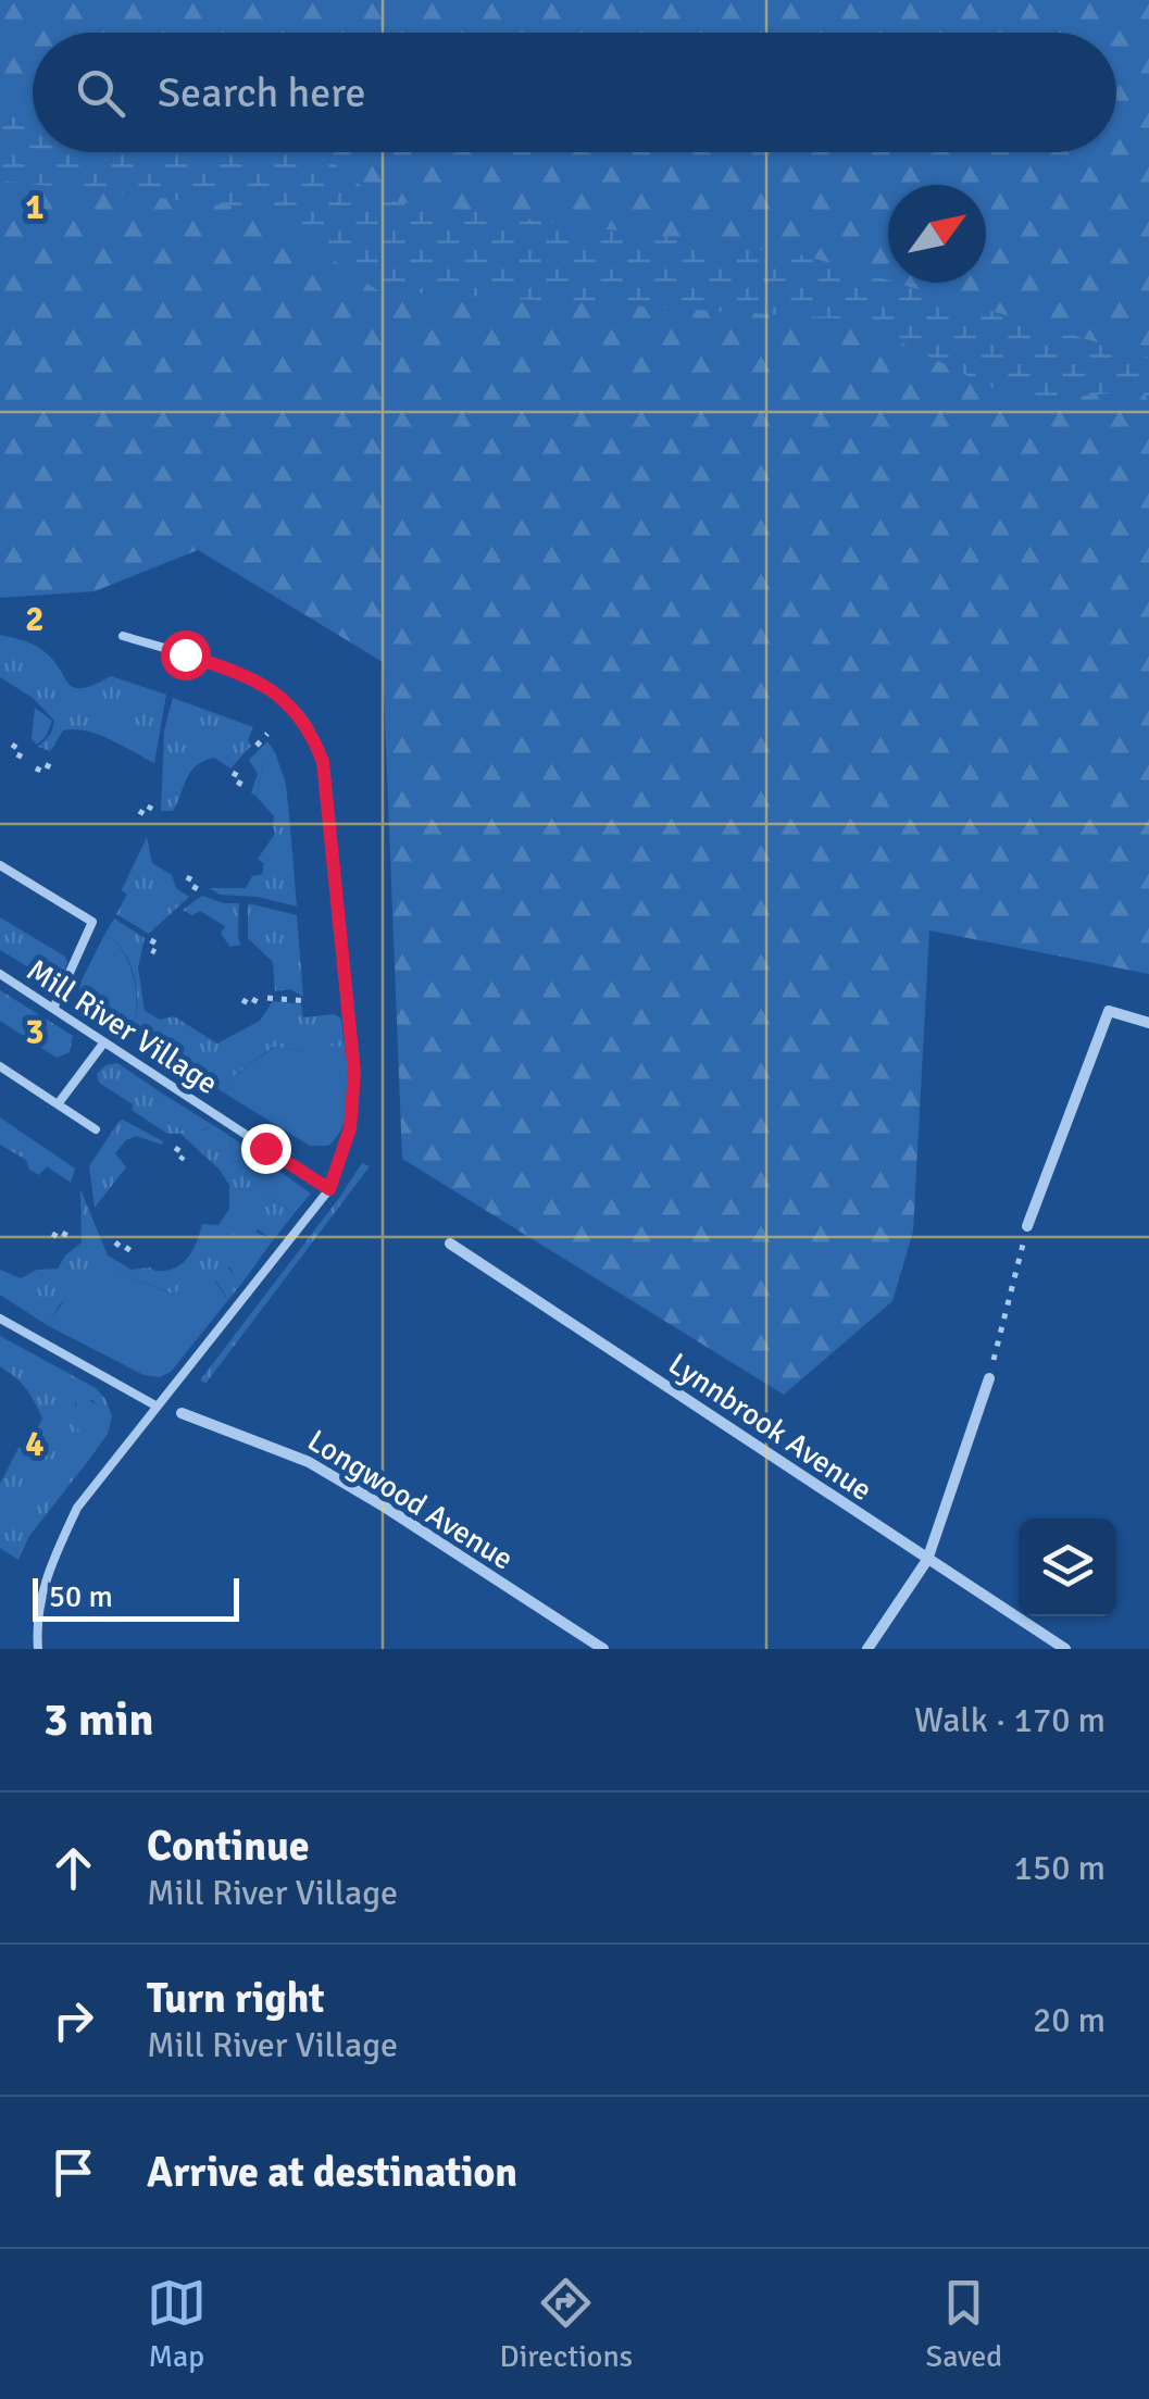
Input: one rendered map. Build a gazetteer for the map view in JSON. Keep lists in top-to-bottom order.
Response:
{
  "streets": {
    "street": ["Lynnbrook Avenue", "Longwood Avenue"],
    "lane": ["Mill River Village"]
  },
  "scale_bar": "50 m",
  "north": "top right",
  "page": {
    "search": "Search here",
    "scale": "50 m",
    "heading": ["3 min", "Walk · 170 m"],
    "list": [
      ["Continue", "Mill River Village", "150 m"],
      ["Turn right", "Mill River Village", "20 m"],
      "Arrive at destination"
    ],
    "nav": ["Map", "Directions", "Saved"]
  },
  "grid": {
    "rows": [
      "1",
      "2",
      "3",
      "4"
    ]
  }
}
